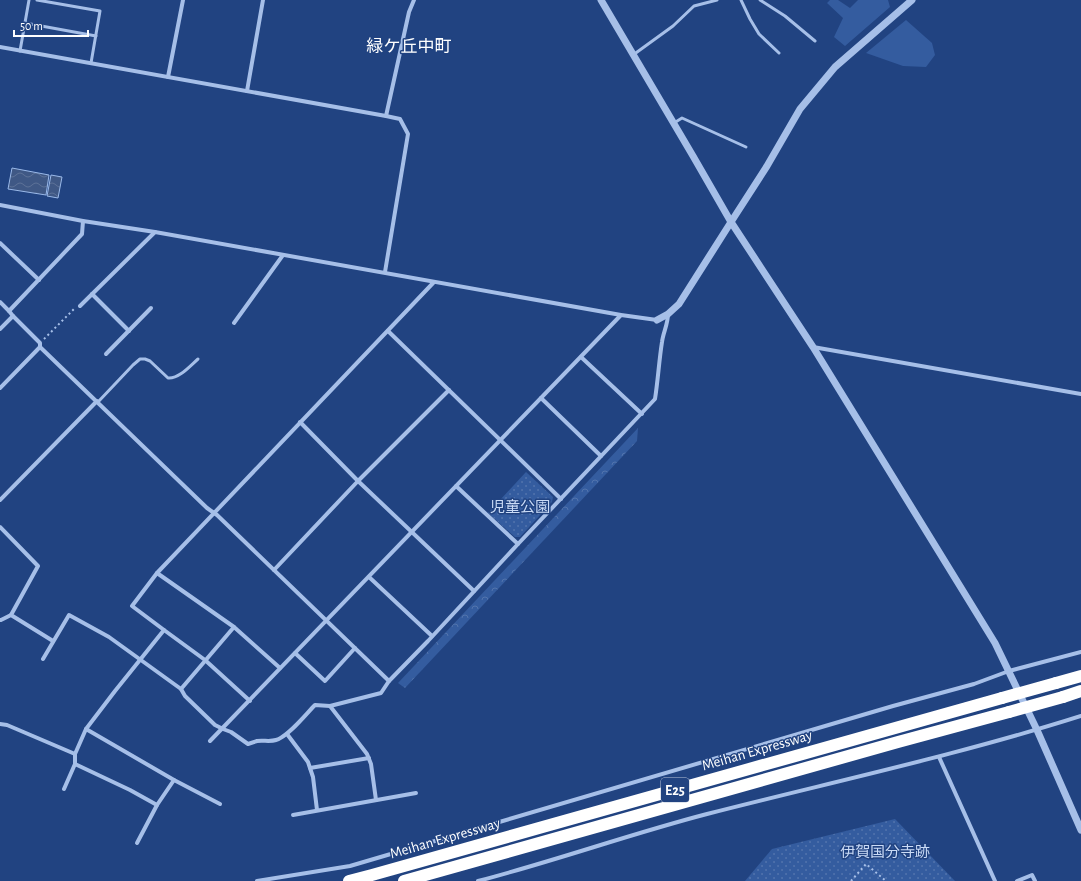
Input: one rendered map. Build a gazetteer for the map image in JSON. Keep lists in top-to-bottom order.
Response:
{
  "streets": {
    "highway": ["Meihan Expressway", "E25"]
  },
  "districts": ["緑ケ丘中町"],
  "parks": ["児童公園", "伊賀国分寺跡"],
  "scale_bar": "50 m"
}
